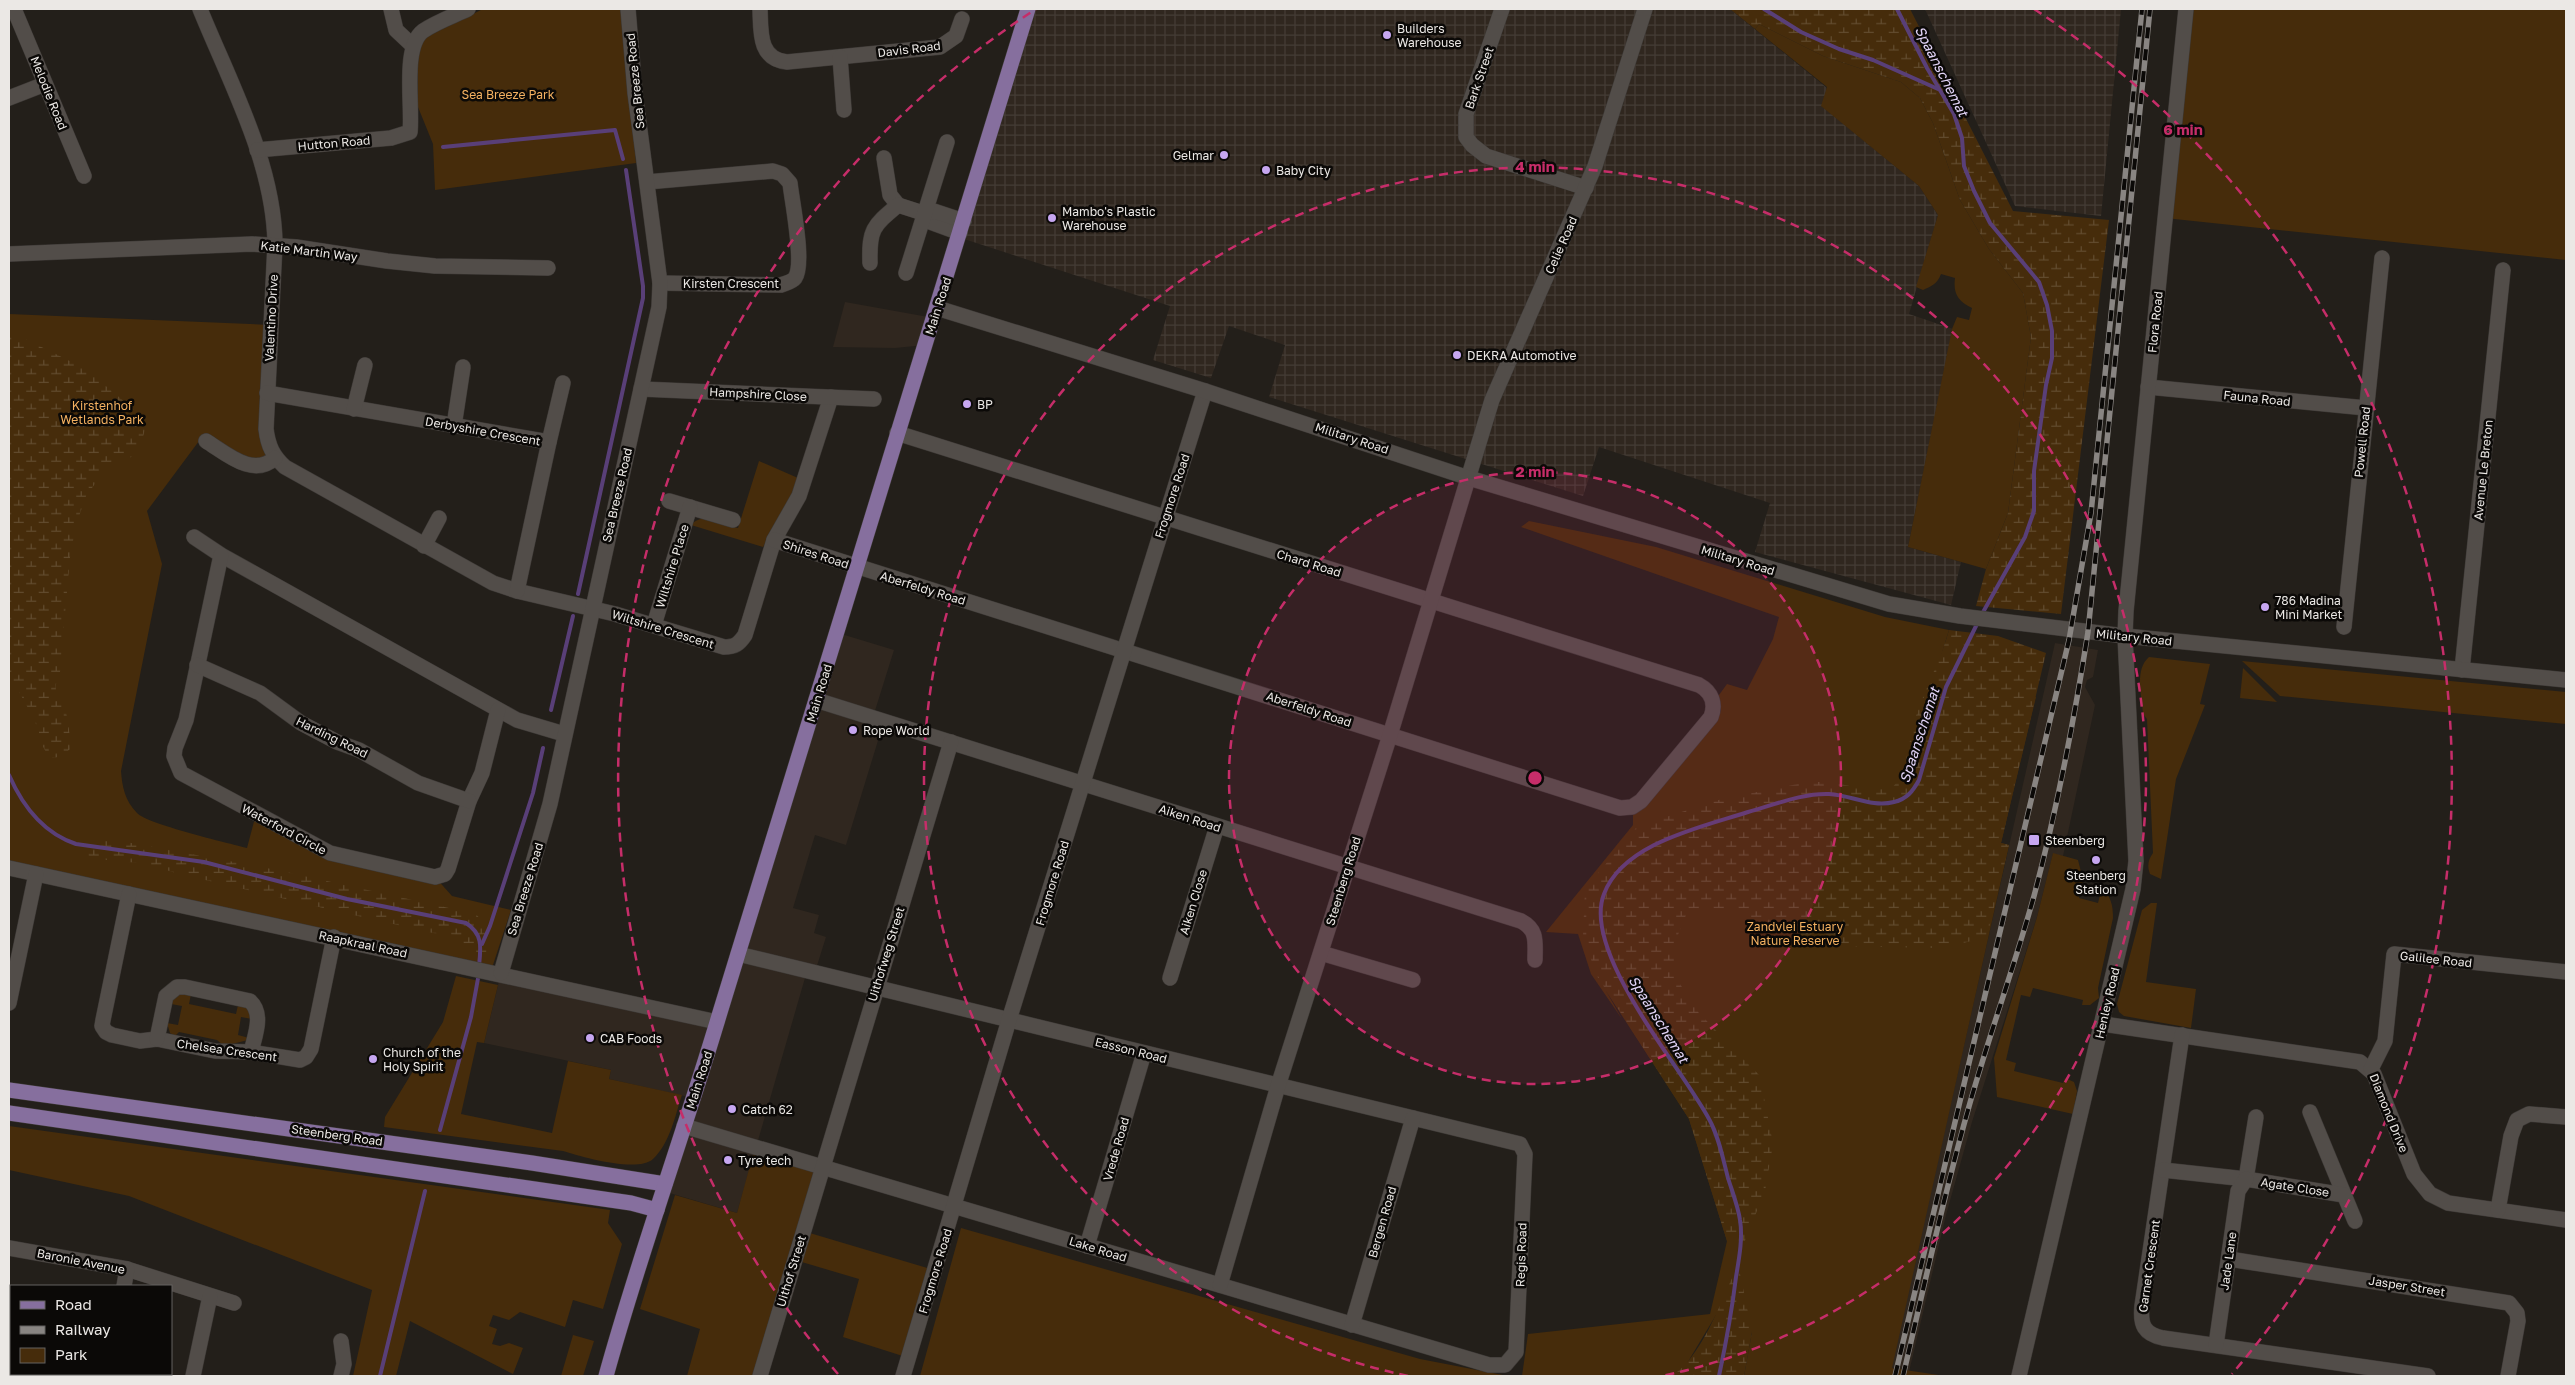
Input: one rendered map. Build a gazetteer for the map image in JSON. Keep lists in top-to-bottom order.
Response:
{
  "streets": {
    "main road": ["Main Road", "Steenberg Road"],
    "street": [
      "Davis Road",
      "Bark Street",
      "Sea Breeze Road",
      "Melodie Road",
      "Hutton Road",
      "Celie Road",
      "Katie Martin Way",
      "Kirsten Crescent",
      "Valentino Drive",
      "Flora Road",
      "Hampshire Close",
      "Fauna Road",
      "Derbyshire Crescent",
      "Military Road",
      "Powell Road",
      "Avenue Le Breton",
      "Frogmore Road",
      "Shires Road",
      "Chard Road",
      "Wiltshire Place",
      "Aberfeldy Road",
      "Wiltshire Crescent",
      "Harding Road",
      "Aiken Road",
      "Waterford Circle",
      "Aiken Close",
      "Raapkraal Road",
      "Uithofweg Street",
      "Galilee Road",
      "Henley Road",
      "Chelsea Crescent",
      "Easson Road",
      "Diamond Drive",
      "Vrede Road",
      "Agate Close",
      "Bergen Road",
      "Lake Road",
      "Regis Road",
      "Baronie Avenue",
      "Jade Lane",
      "Garnet Crescent",
      "Uithof Street",
      "Jasper Street"
    ]
  },
  "crossings": [
    ["Bark Street", "Celie Road"],
    ["Sea Breeze Road", "Kirsten Crescent"],
    ["Sea Breeze Road", "Hampshire Close"],
    ["Sea Breeze Road", "Wiltshire Crescent"],
    ["Sea Breeze Road", "Raapkraal Road"],
    ["Hutton Road", "Valentino Drive"],
    ["Celie Road", "Military Road"],
    ["Celie Road", "Steenberg Road"],
    ["Katie Martin Way", "Valentino Drive"],
    ["Main Road", "Military Road"],
    ["Main Road", "Shires Road"],
    ["Main Road", "Chard Road"],
    ["Main Road", "Aberfeldy Road"],
    ["Main Road", "Aiken Road"],
    ["Main Road", "Steenberg Road"],
    ["Main Road", "Raapkraal Road"],
    ["Main Road", "Easson Road"],
    ["Main Road", "Lake Road"],
    ["Valentino Drive", "Derbyshire Crescent"],
    ["Flora Road", "Fauna Road"],
    ["Flora Road", "Military Road"],
    ["Flora Road", "Henley Road"],
    ["Hampshire Close", "Wiltshire Crescent"],
    ["Fauna Road", "Powell Road"],
    ["Military Road", "Avenue Le Breton"],
    ["Military Road", "Frogmore Road"],
    ["Military Road", "Steenberg Road"],
    ["Military Road", "Henley Road"],
    ["Frogmore Road", "Chard Road"],
    ["Frogmore Road", "Aberfeldy Road"],
    ["Frogmore Road", "Aiken Road"],
    ["Frogmore Road", "Easson Road"],
    ["Frogmore Road", "Lake Road"],
    ["Shires Road", "Aberfeldy Road"],
    ["Shires Road", "Wiltshire Crescent"],
    ["Chard Road", "Aberfeldy Road"],
    ["Chard Road", "Steenberg Road"],
    ["Wiltshire Place", "Wiltshire Crescent"],
    ["Aberfeldy Road", "Steenberg Road"],
    ["Harding Road", "Waterford Circle"],
    ["Aiken Road", "Steenberg Road"],
    ["Aiken Road", "Aiken Close"],
    ["Aiken Road", "Uithofweg Street"],
    ["Steenberg Road", "Easson Road"],
    ["Steenberg Road", "Lake Road"],
    ["Raapkraal Road", "Chelsea Crescent"],
    ["Uithofweg Street", "Easson Road"],
    ["Uithofweg Street", "Lake Road"],
    ["Uithofweg Street", "Uithof Street"],
    ["Galilee Road", "Diamond Drive"],
    ["Henley Road", "Diamond Drive"],
    ["Easson Road", "Vrede Road"],
    ["Easson Road", "Bergen Road"],
    ["Easson Road", "Regis Road"],
    ["Diamond Drive", "Garnet Crescent"],
    ["Vrede Road", "Lake Road"],
    ["Agate Close", "Jade Lane"],
    ["Agate Close", "Garnet Crescent"],
    ["Bergen Road", "Lake Road"],
    ["Lake Road", "Regis Road"],
    ["Lake Road", "Uithof Street"],
    ["Jade Lane", "Garnet Crescent"],
    ["Jade Lane", "Jasper Street"]
  ],
  "water": ["Spaanschemat"],
  "parks": ["Sea Breeze Park", "Kirstenhof Wetlands Park", "Zandvlei Estuary Nature Reserve"],
  "places": {
    "other": [
      "Builders Warehouse",
      "Gelmar",
      "Baby City",
      "Mambo's Plastic Warehouse",
      "DEKRA Automotive",
      "BP",
      "786 Madina Mini Market",
      "Rope World",
      "Steenberg Station",
      "CAB Foods",
      "Church of the Holy Spirit",
      "Catch 62",
      "Tyre tech"
    ],
    "transit": ["Steenberg"]
  },
  "legend": ["Road", "Railway", "Park"],
  "rings": ["6 min", "4 min", "2 min"]
}
